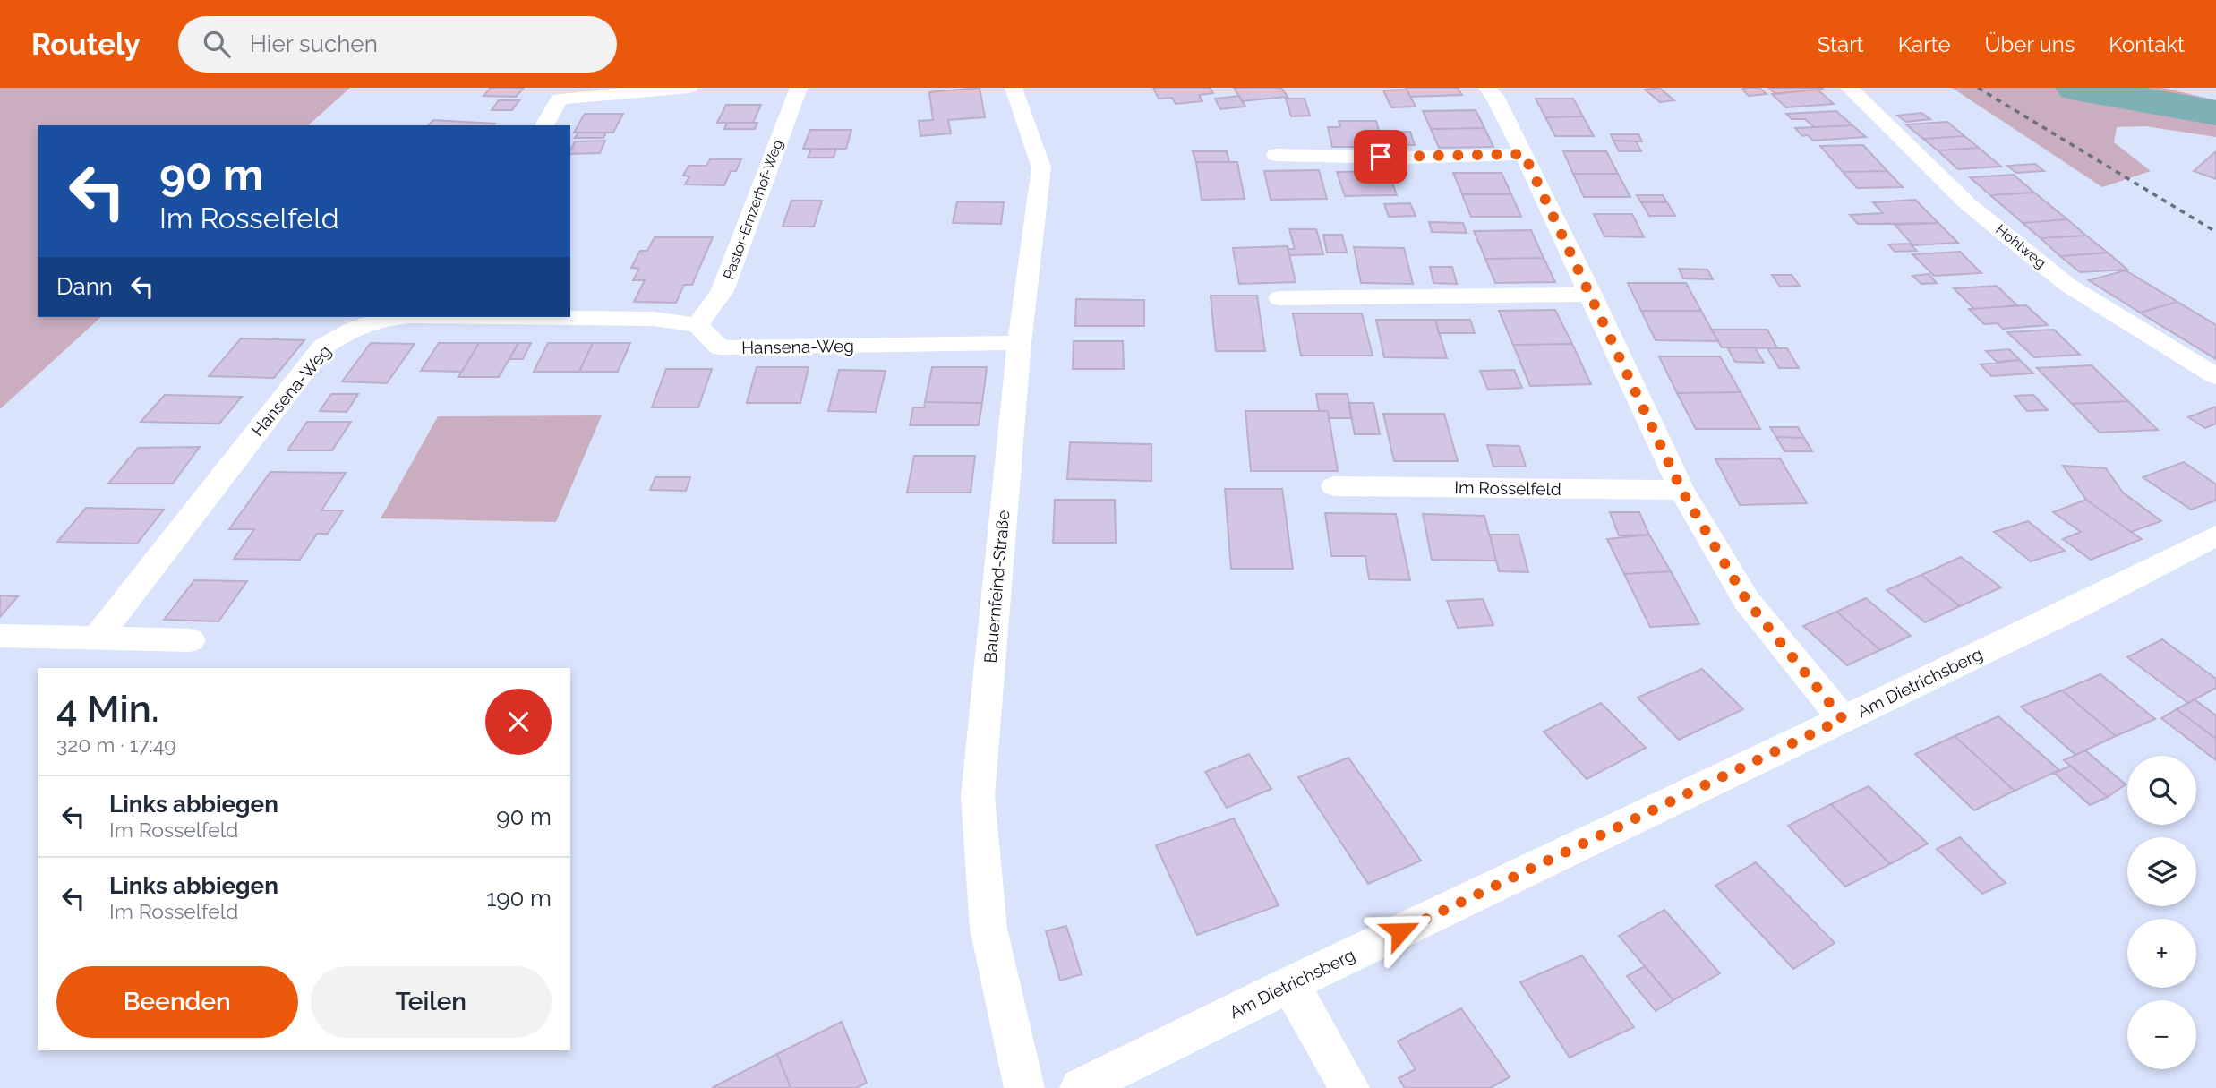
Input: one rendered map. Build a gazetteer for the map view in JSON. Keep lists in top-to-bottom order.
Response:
{
  "streets": {
    "street": [
      "Pastor-Ernzerhof-Weg",
      "Hohlweg",
      "Hansena-Weg",
      "Im Rosselfeld",
      "Bauernfeind-Straße",
      "Am Dietrichsberg"
    ]
  },
  "crossings": [
    ["Pastor-Ernzerhof-Weg", "Hansena-Weg"],
    ["Hansena-Weg", "Bauernfeind-Straße"]
  ],
  "page": {
    "header": "Routely",
    "search": "Hier suchen",
    "nav": [
      "Start",
      "Karte",
      "Über uns",
      "Kontakt"
    ],
    "turn": ["90 m", "Im Rosselfeld"],
    "then": "Dann",
    "heading": ["4 Min.", "320 m · 17:49"],
    "map_buttons": ["+", "−"],
    "list": [
      {
        "name": "Links abbiegen",
        "note": "Im Rosselfeld",
        "value": "90 m"
      },
      {
        "name": "Links abbiegen",
        "note": "Im Rosselfeld",
        "value": "190 m"
      }
    ],
    "buttons": ["Beenden", "Teilen"]
  }
}
